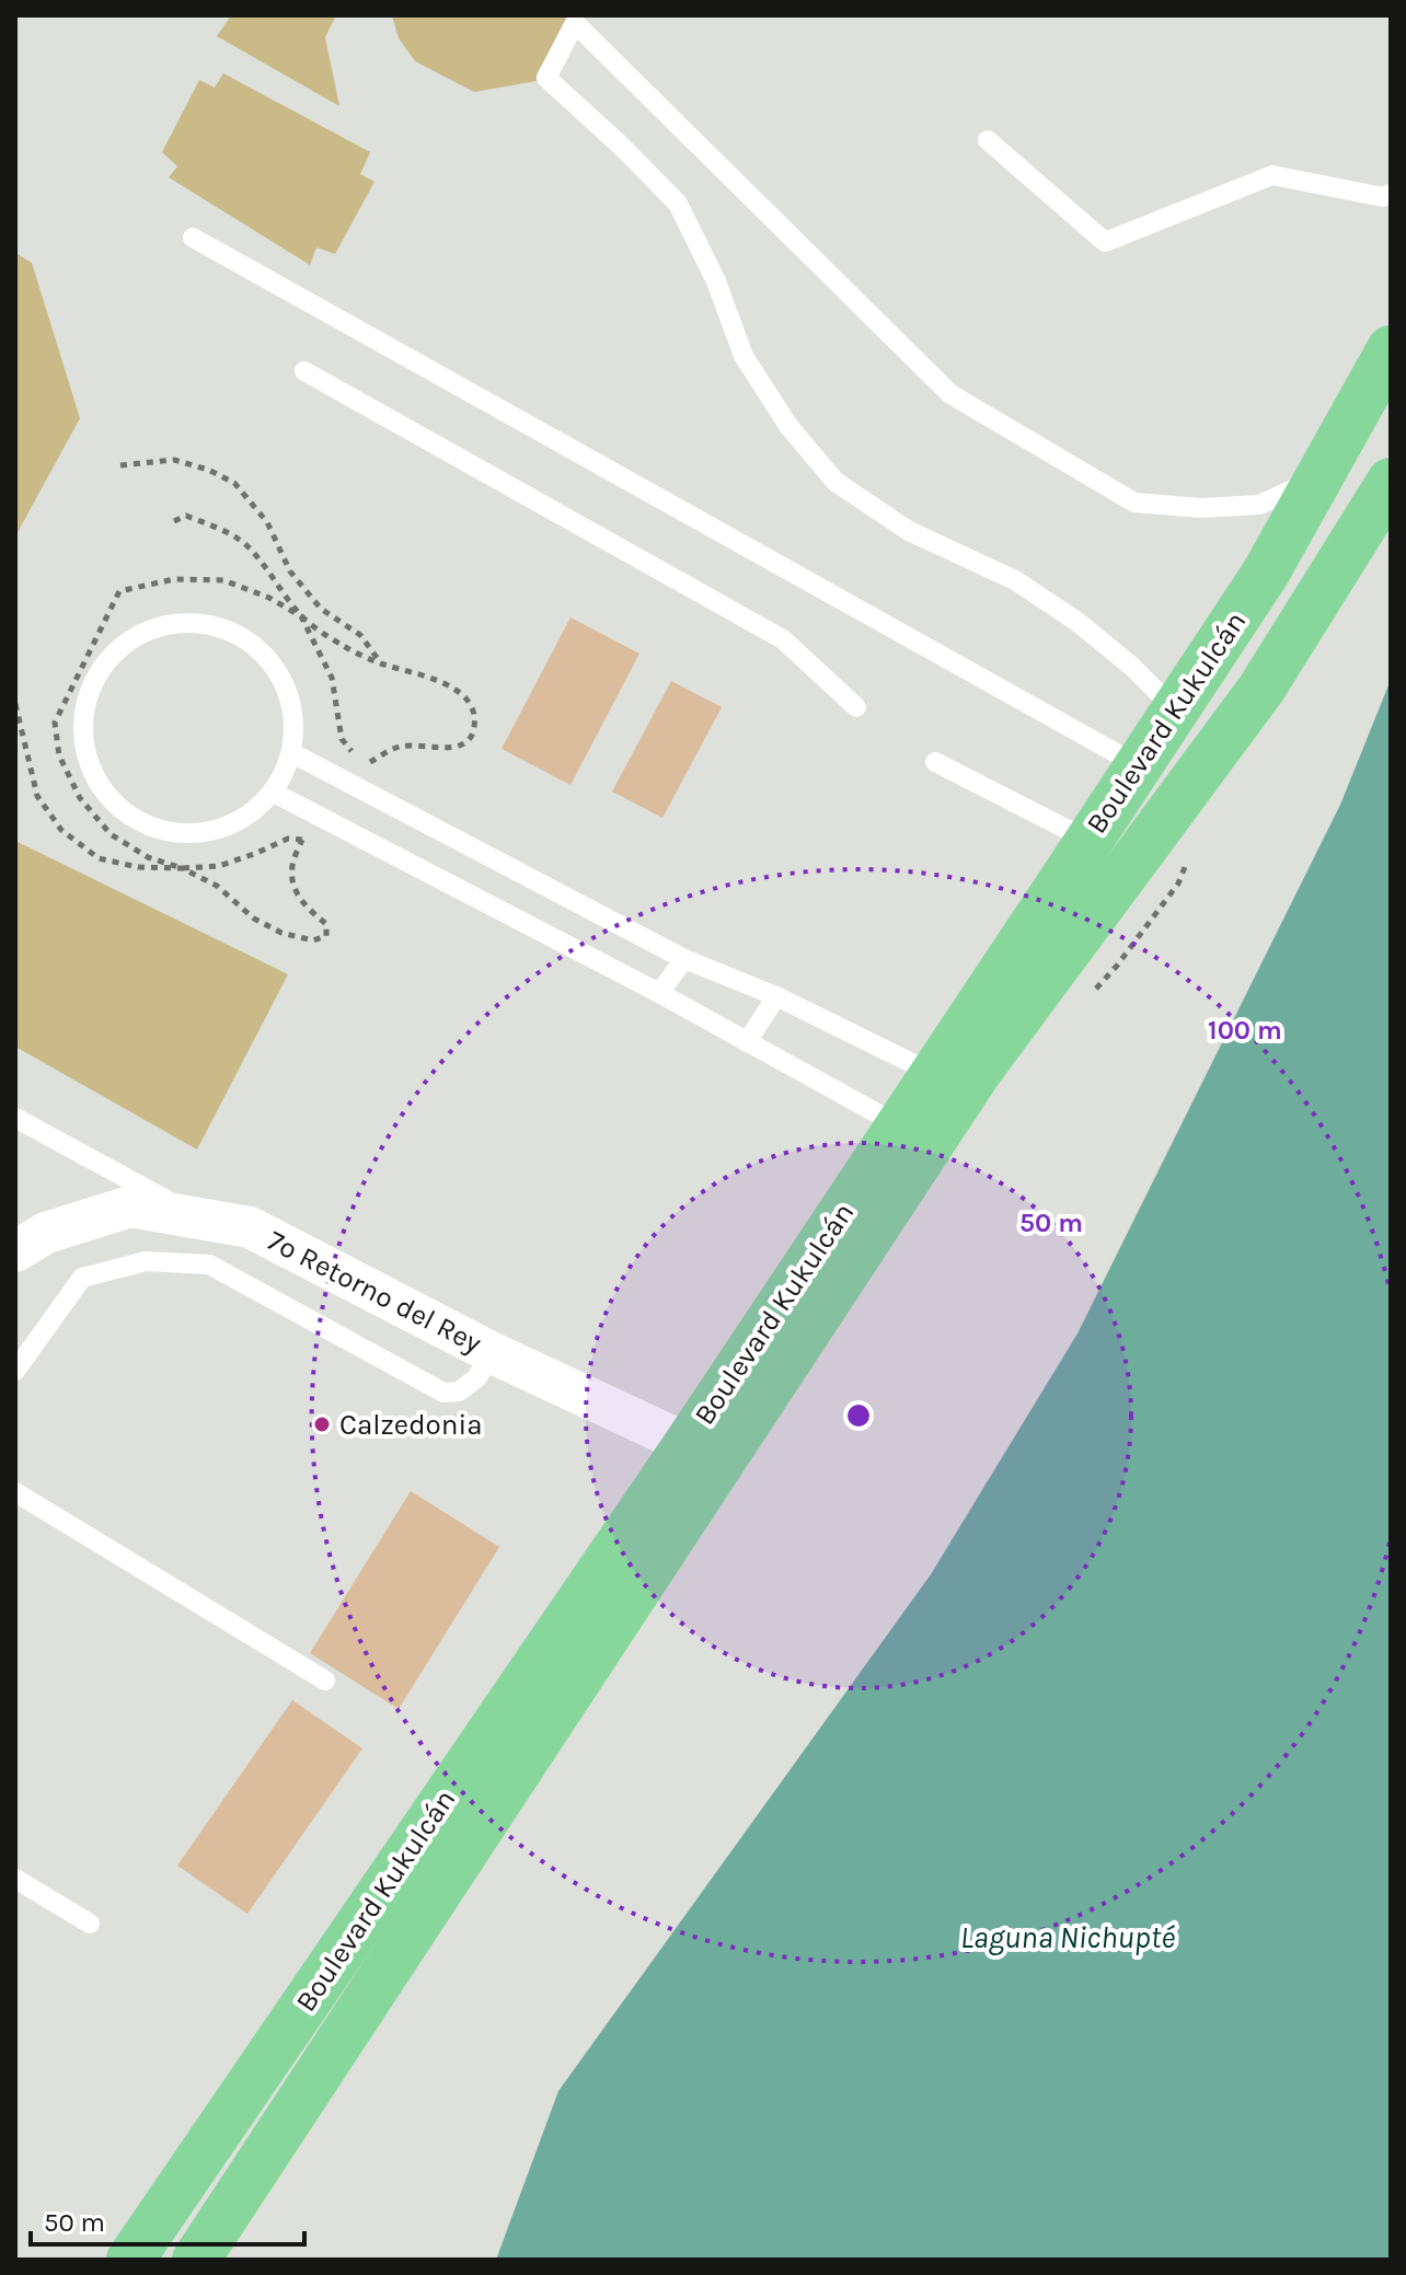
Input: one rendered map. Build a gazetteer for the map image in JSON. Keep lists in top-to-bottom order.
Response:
{
  "streets": {
    "main road": ["Boulevard Kukulcán"],
    "street": ["7º Retorno del Rey"]
  },
  "crossings": [
    ["Boulevard Kukulcán", "7º Retorno del Rey"]
  ],
  "water": ["Laguna Nichupté"],
  "places": ["Calzedonia"],
  "scale_bar": "50 m",
  "rings": ["100 m", "50 m"]
}
